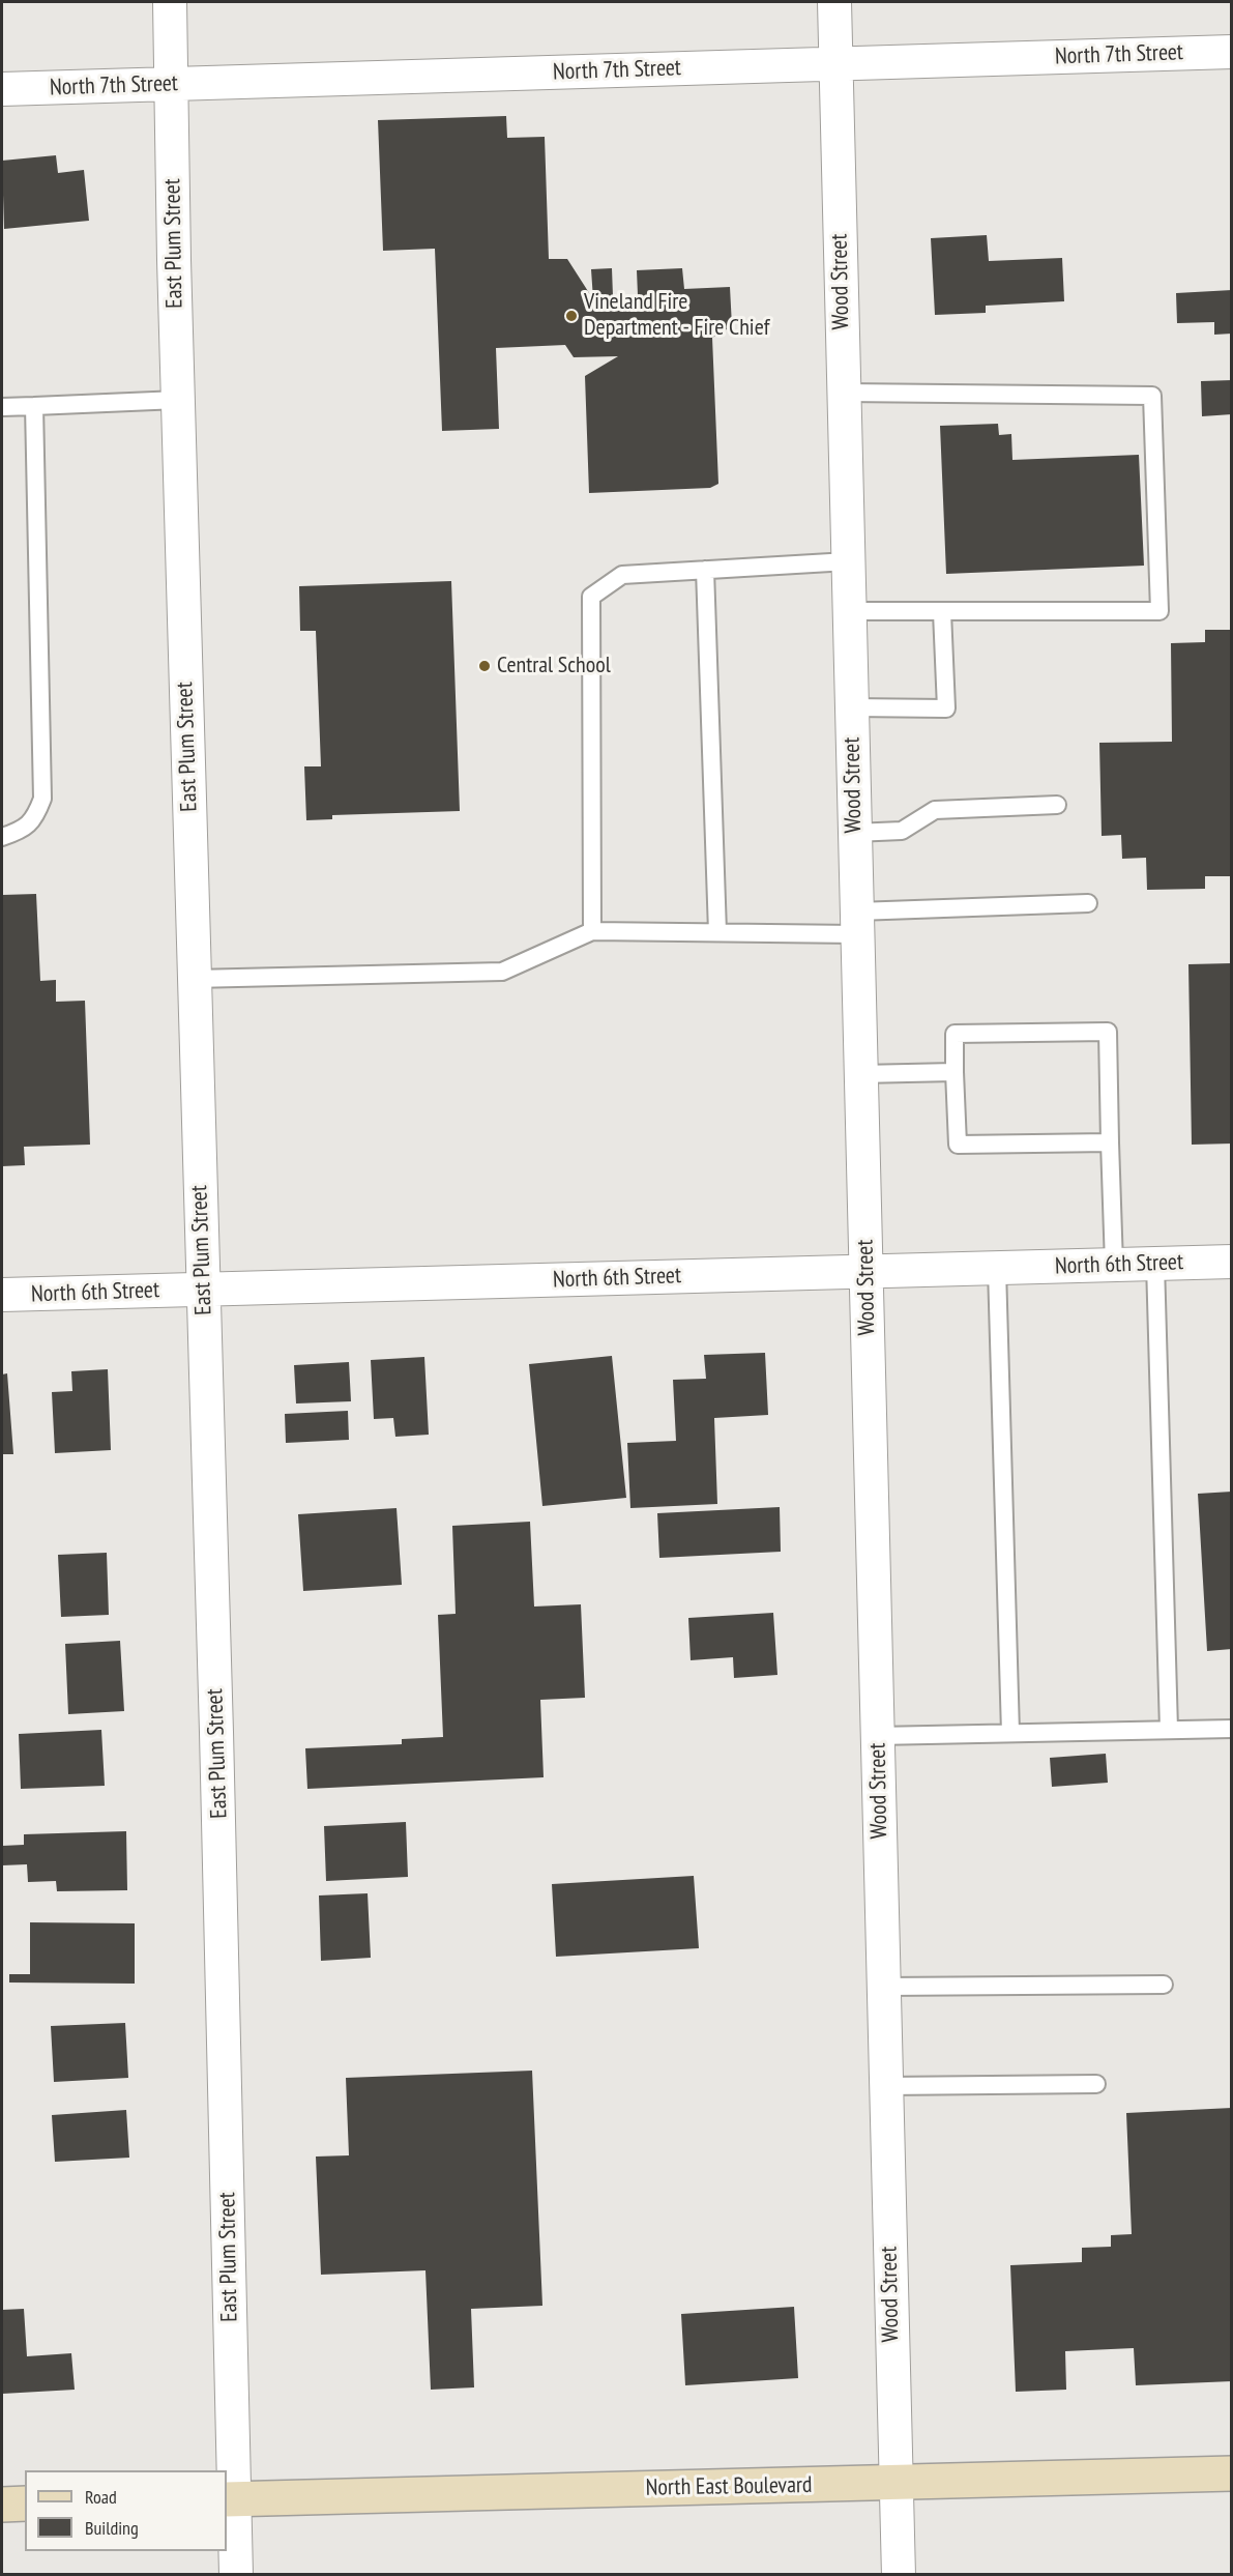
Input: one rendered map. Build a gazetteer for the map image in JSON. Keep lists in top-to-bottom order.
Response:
{
  "streets": {
    "main road": ["North East Boulevard"],
    "street": [
      "North 7th Street",
      "East Plum Street",
      "Wood Street",
      "North 6th Street"
    ]
  },
  "crossings": [
    ["North 7th Street", "East Plum Street"],
    ["North 7th Street", "Wood Street"],
    ["East Plum Street", "North 6th Street"],
    ["East Plum Street", "North East Boulevard"],
    ["Wood Street", "North 6th Street"],
    ["Wood Street", "North East Boulevard"]
  ],
  "places": ["Vineland Fire Department - Fire Chief", "Central School"],
  "legend": ["Road", "Building"]
}
